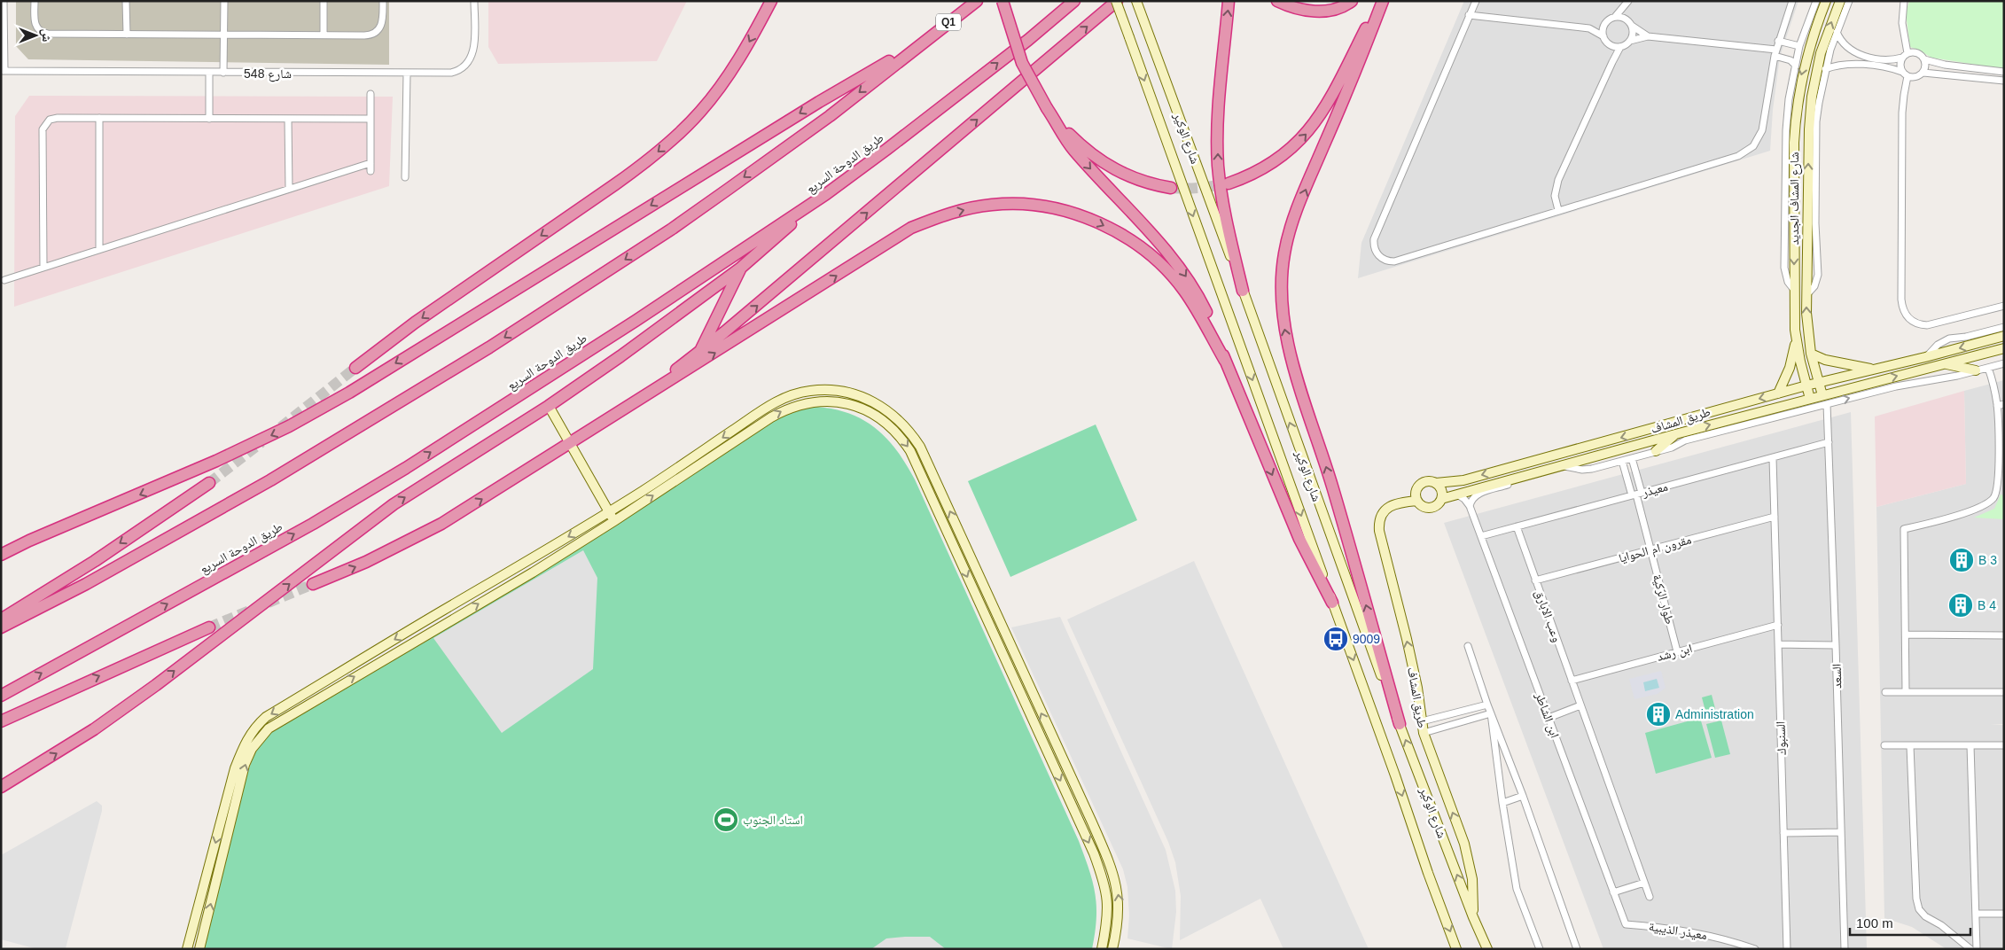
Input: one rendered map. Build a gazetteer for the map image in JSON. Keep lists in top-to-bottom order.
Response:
{
  "streets": {
    "highway": ["Q1", "طريق الدوحة السريع"],
    "street": [
      "شارع 548",
      "شارع الوكير",
      "شارع المشاف الجديد",
      "طريق المشاف",
      "معيذر",
      "مقرون ام الحوايا",
      "طوار الرّكية",
      "وعب الابارق",
      "ابن رشد",
      "السعد",
      "ابن الشاطر",
      "السنبوك",
      "معيذر الذيبية"
    ]
  },
  "crossings": [
    ["شارع الوكير", "طريق المشاف"],
    ["شارع المشاف الجديد", "طريق المشاف"],
    ["طريق المشاف", "طوار الرّكية"],
    ["طريق المشاف", "السعد"],
    ["طريق المشاف", "ابن الشاطر"],
    ["معيذر", "طوار الرّكية"],
    ["معيذر", "وعب الابارق"],
    ["معيذر", "السعد"],
    ["معيذر", "ابن الشاطر"],
    ["معيذر", "السنبوك"],
    ["مقرون ام الحوايا", "طوار الرّكية"],
    ["مقرون ام الحوايا", "وعب الابارق"],
    ["مقرون ام الحوايا", "السنبوك"],
    ["طوار الرّكية", "ابن رشد"],
    ["وعب الابارق", "ابن رشد"],
    ["ابن رشد", "السنبوك"],
    ["ابن الشاطر", "معيذر الذيبية"]
  ],
  "places": {
    "building": ["B 3", "B 4", "Administration"],
    "bus stop": ["9009"],
    "sports": ["استاد الجنوب"]
  },
  "scale_bar": "100 m",
  "north": "right"
}
